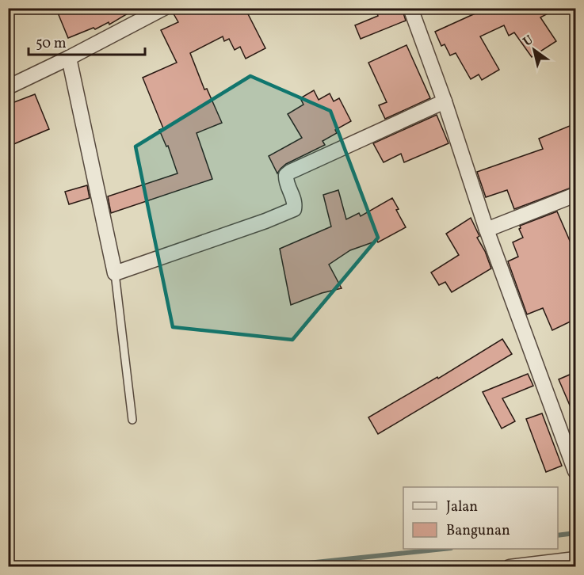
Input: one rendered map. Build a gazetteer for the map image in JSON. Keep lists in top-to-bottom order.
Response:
{
  "legend": ["Jalan", "Bangunan"],
  "scale_bar": "50 m",
  "north": "top left"
}
